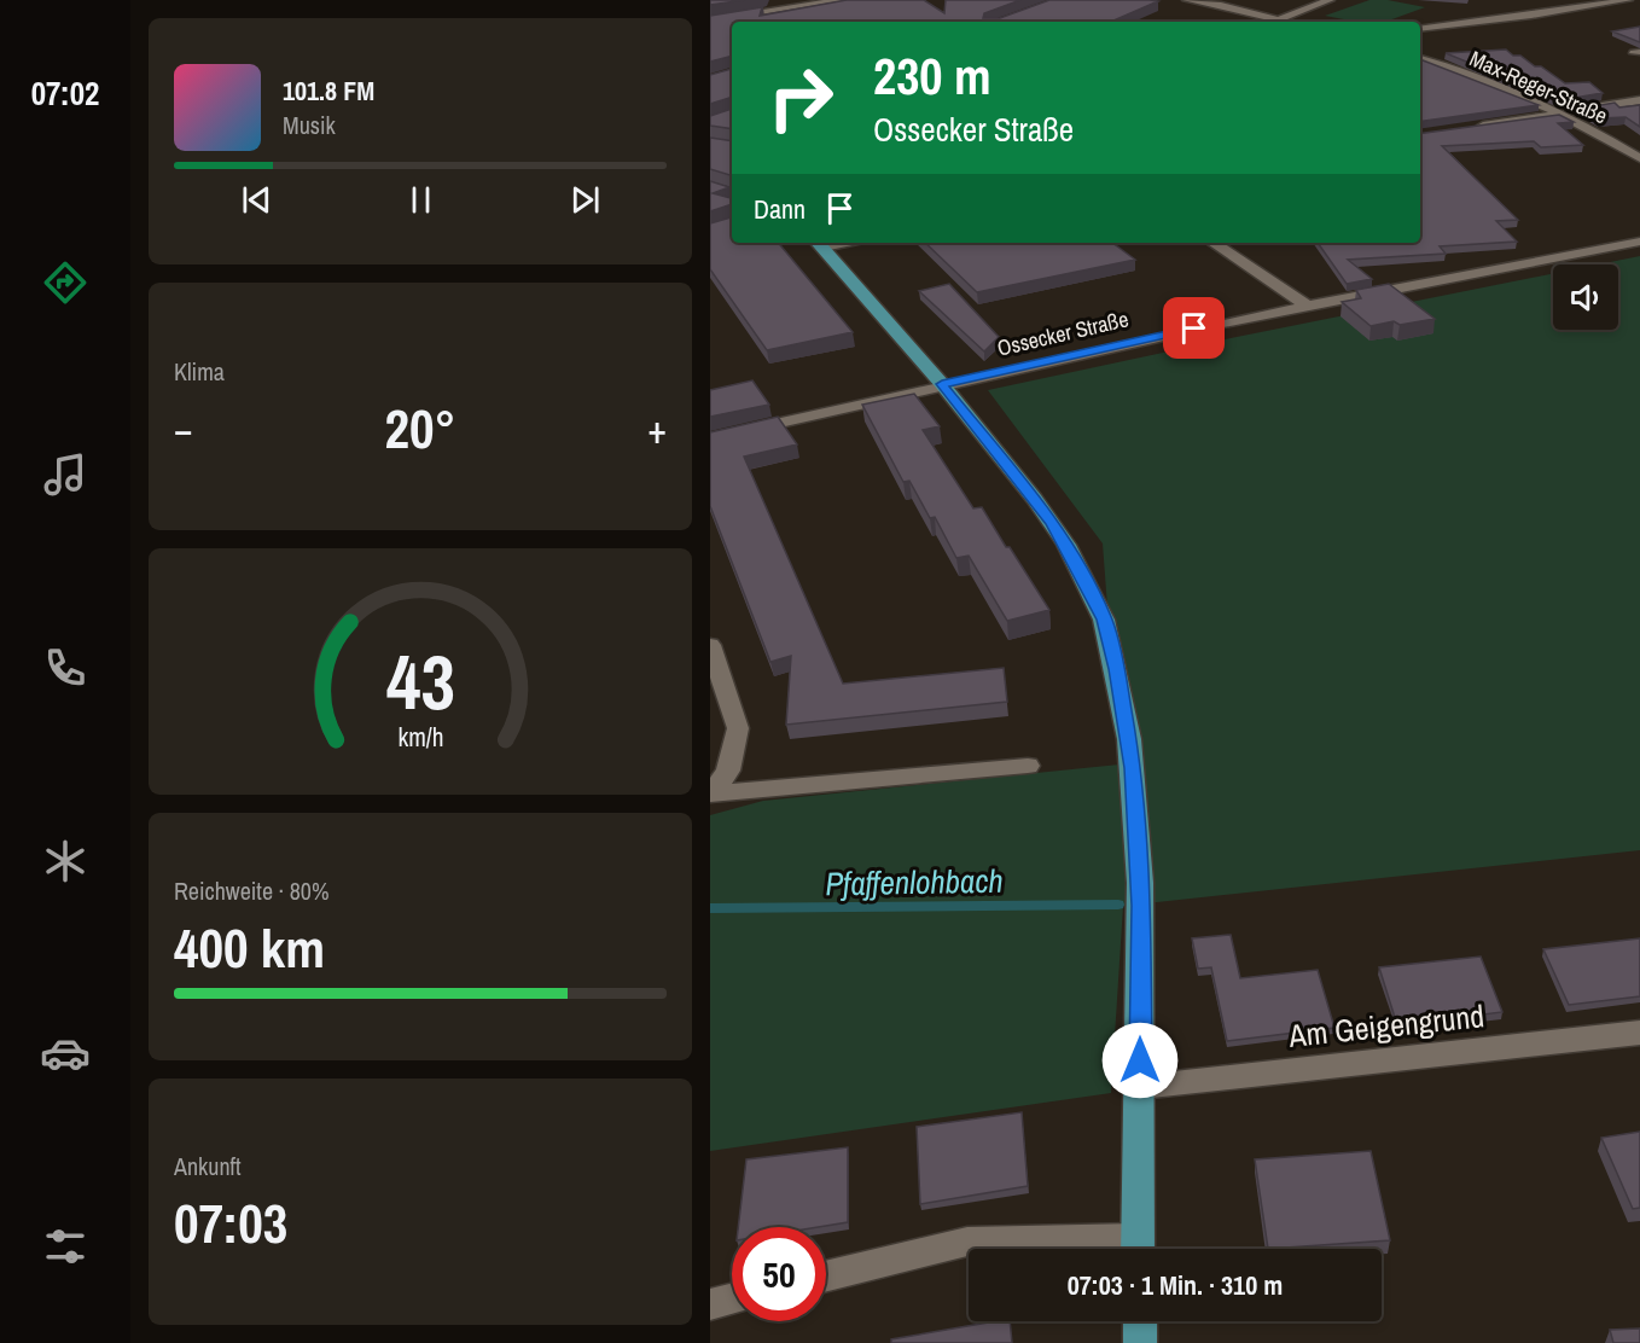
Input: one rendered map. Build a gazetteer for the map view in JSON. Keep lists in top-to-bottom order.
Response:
{
  "streets": {
    "street": ["Max-Reger-Straße", "Ossecker Straße", "Am Geigengrund"]
  },
  "water": ["Pfaffenlohbach"],
  "page": {
    "tabs": "07:02",
    "turn": ["230 m", "Ossecker Straße"],
    "song": ["101.8 FM", "Musik"],
    "then": "Dann",
    "tile": [
      "Klima",
      ["Reichweite · 80%", "400 km"],
      ["Ankunft", "07:03"]
    ],
    "heat": ["−", "20°", "+"],
    "limit": "50",
    "trip": "07:03 · 1 Min. · 310 m",
    "gauge": ["43", "km/h"]
  }
}
